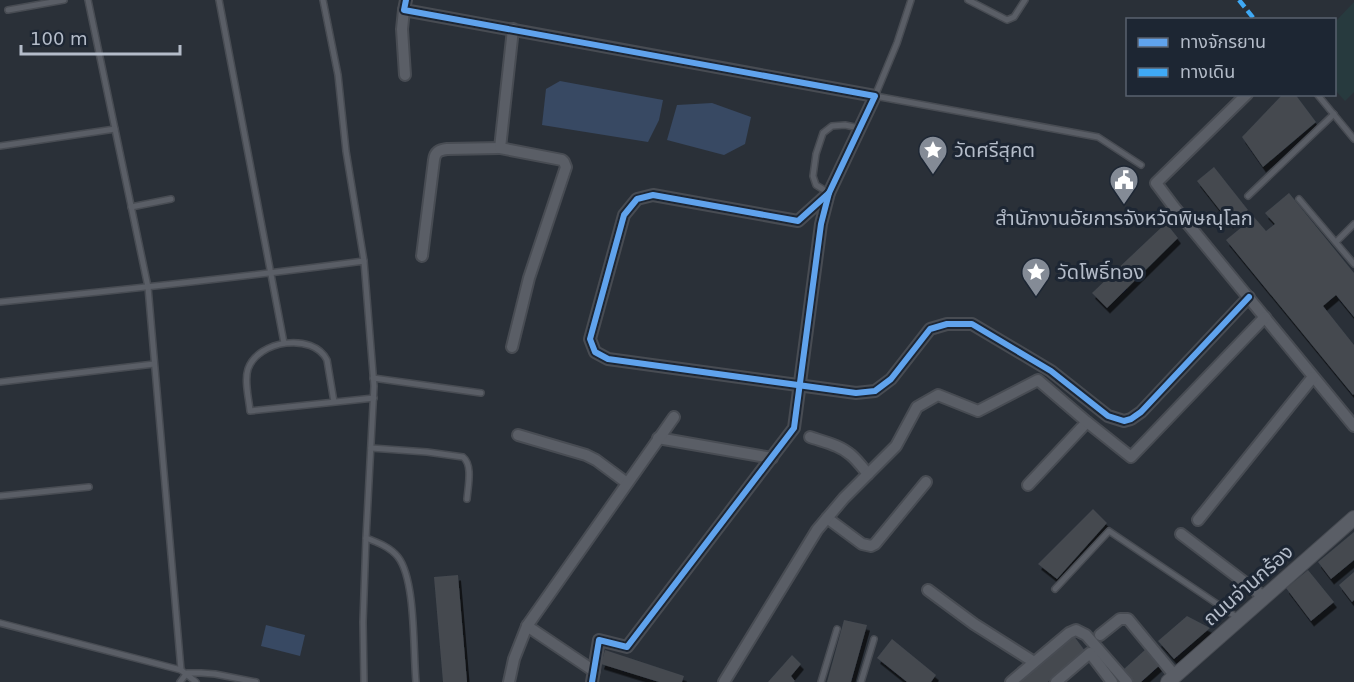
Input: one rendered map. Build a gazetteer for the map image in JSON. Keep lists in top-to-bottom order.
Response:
{
  "streets": {
    "street": ["ถนนจ่านกร้อง"]
  },
  "places": {
    "place": ["วัดศรีสุคต", "วัดโพธิ์ทอง"],
    "public building": ["สำนักงานอัยการจังหวัดพิษณุโลก"]
  },
  "legend": ["ทางจักรยาน", "ทางเดิน"],
  "scale_bar": "100 m"
}
